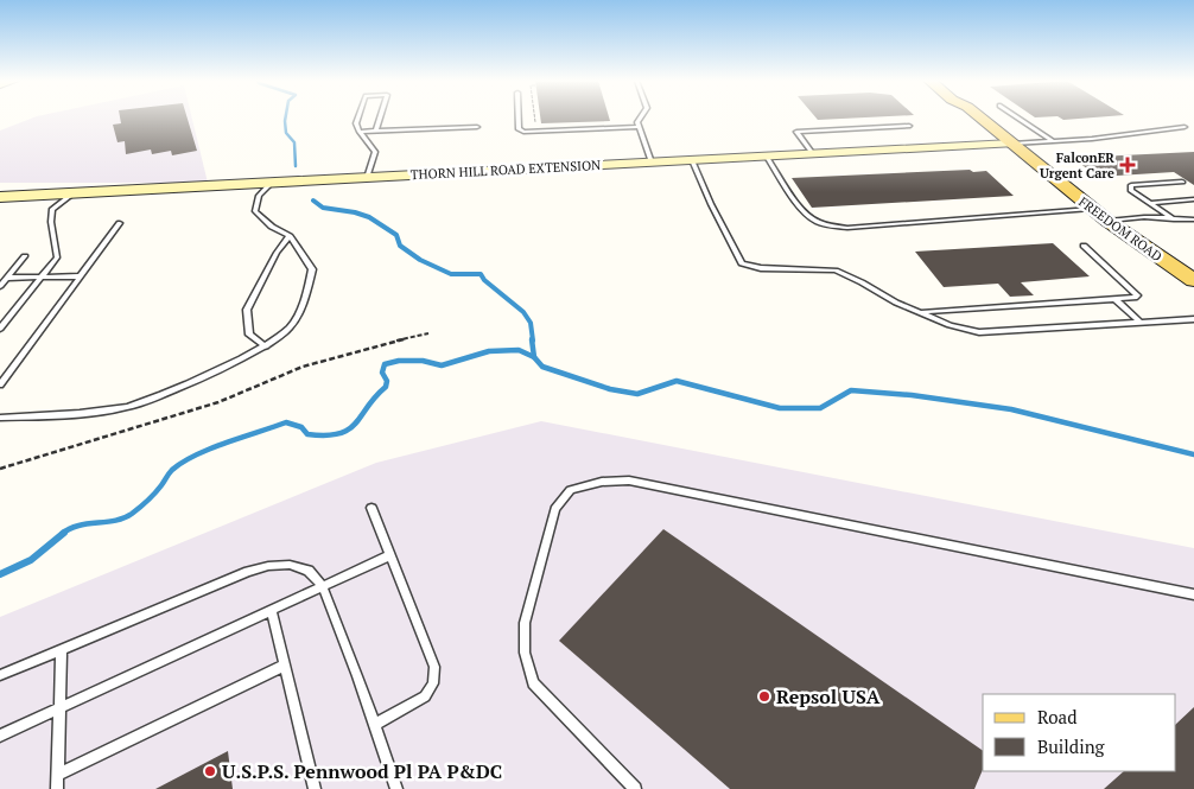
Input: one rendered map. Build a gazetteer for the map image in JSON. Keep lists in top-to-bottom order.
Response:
{
  "streets": {
    "main road": ["FREEDOM ROAD"],
    "street": ["THORN HILL ROAD EXTENSION"]
  },
  "crossings": [
    ["THORN HILL ROAD EXTENSION", "FREEDOM ROAD"]
  ],
  "places": {
    "health": ["FalconER Urgent Care"],
    "other": ["Repsol USA", "U.S.P.S. Pennwood Pl PA P&DC"]
  },
  "legend": ["Road", "Building"]
}
